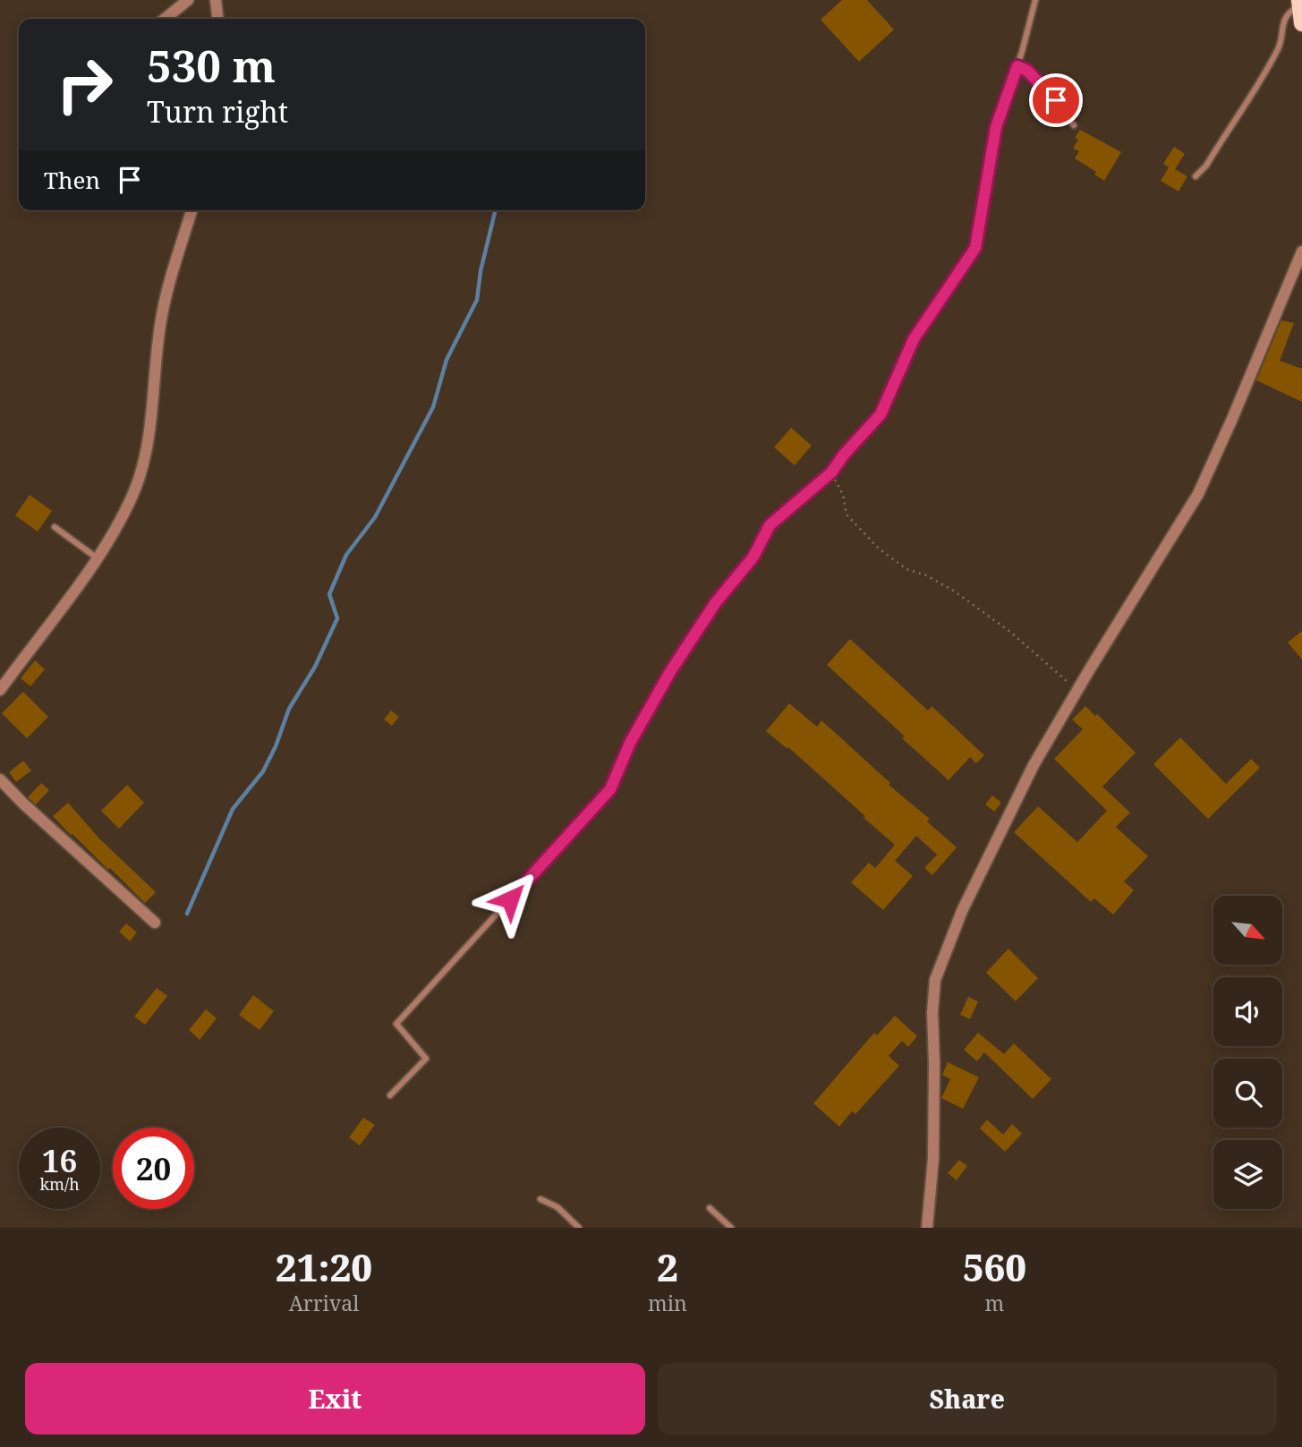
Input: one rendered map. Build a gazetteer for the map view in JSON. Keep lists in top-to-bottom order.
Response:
{
  "north": "bottom right",
  "page": {
    "turn": ["530 m", "Turn right"],
    "then": "Then",
    "speed": "16 km/h",
    "limit": "20",
    "eta": [
      "21:20",
      "Arrival",
      "2",
      "min",
      "560",
      "m"
    ],
    "buttons": ["Exit", "Share"]
  }
}
